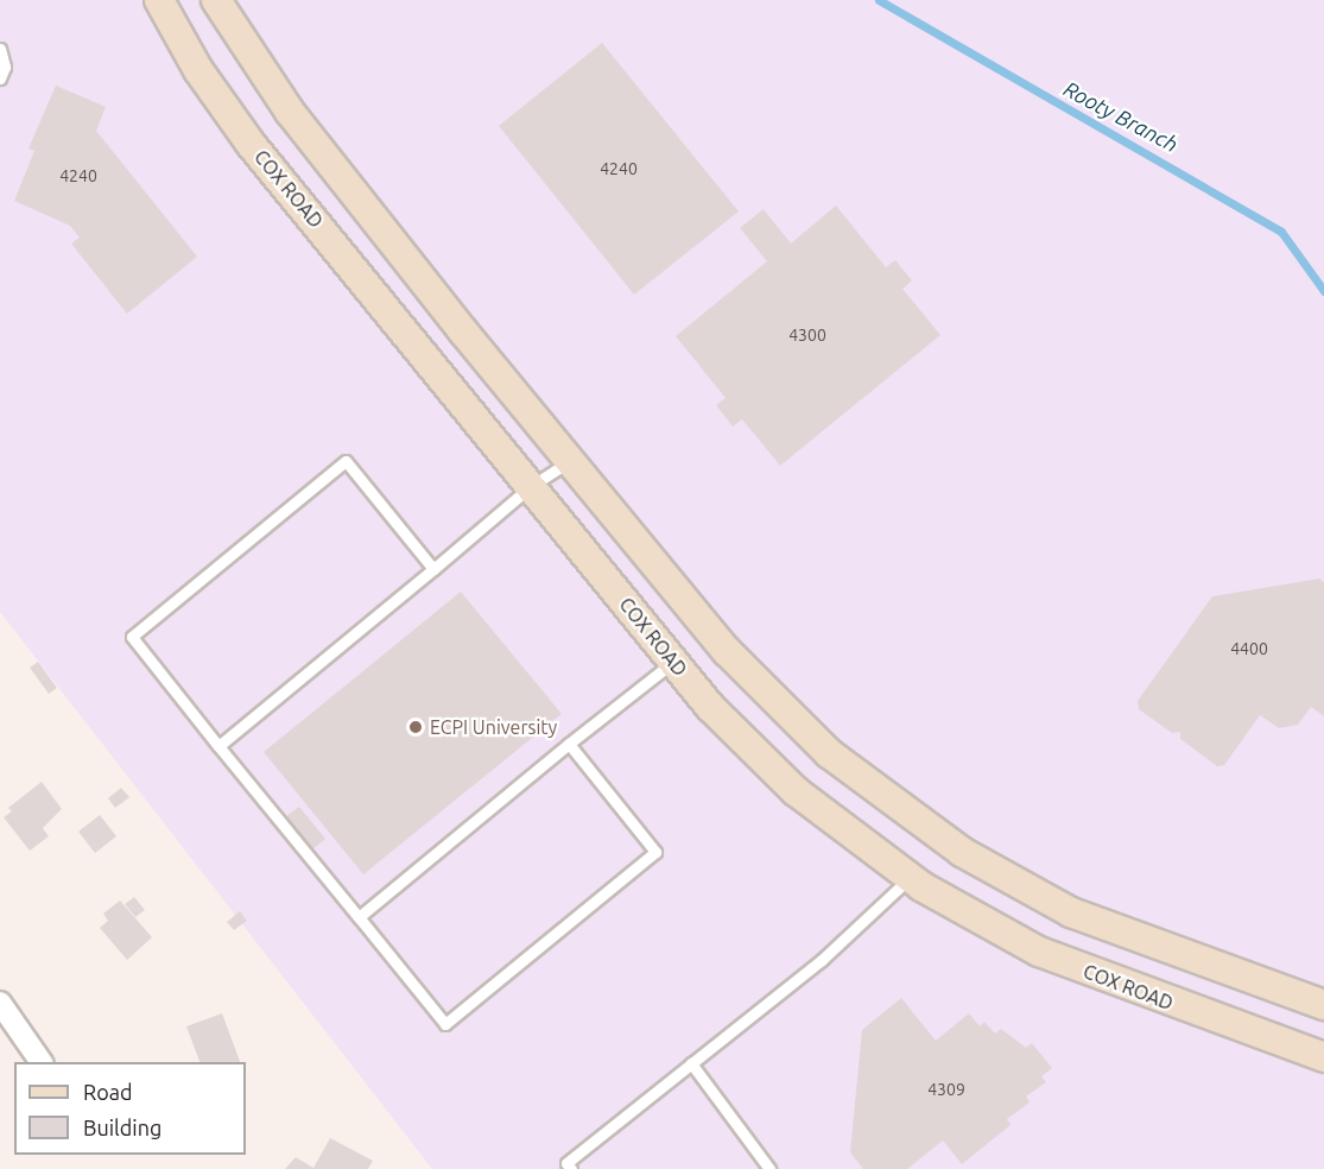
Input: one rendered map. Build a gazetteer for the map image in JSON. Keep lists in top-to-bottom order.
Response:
{
  "streets": {
    "main road": ["COX ROAD"]
  },
  "water": ["Rooty Branch"],
  "places": ["ECPI University"],
  "house_numbers": [
    "4240",
    "4240",
    "4300",
    "4400",
    "4309"
  ],
  "legend": ["Road", "Building"]
}
